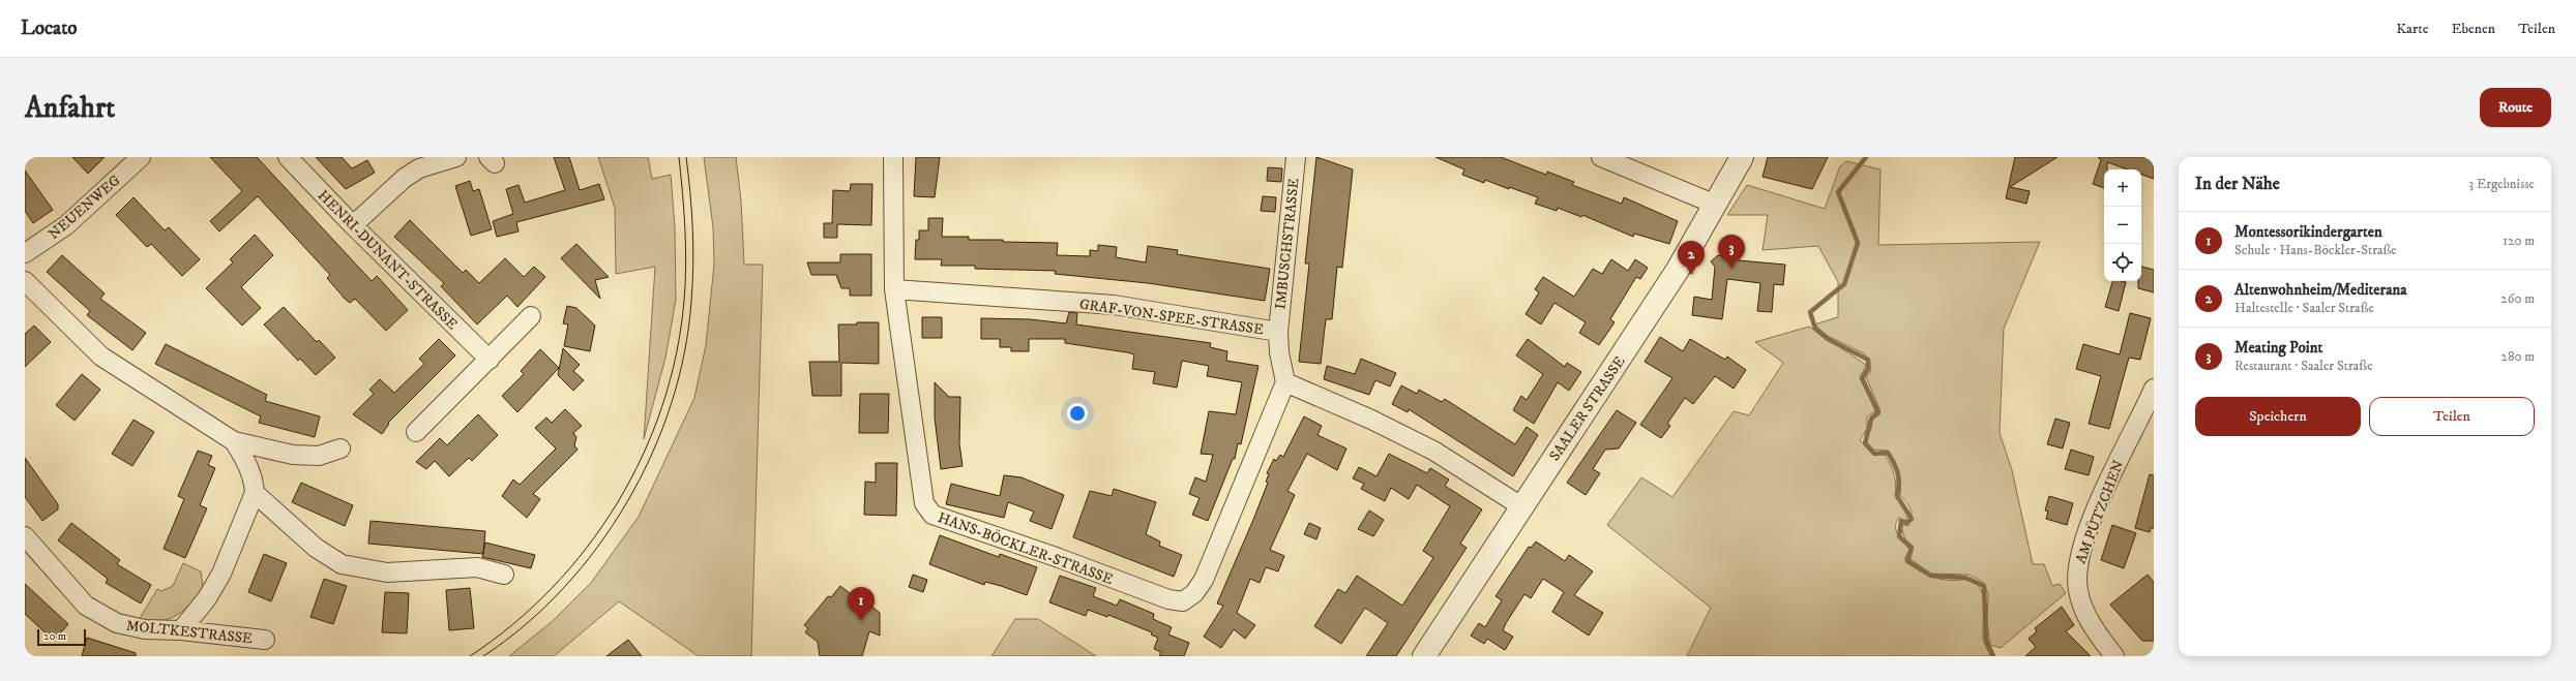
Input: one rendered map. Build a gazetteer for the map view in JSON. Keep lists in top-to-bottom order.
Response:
{
  "streets": {
    "street": [
      "NEUENWEG",
      "IMBUSCHSTRASSE",
      "HENRI-DUNANT-STRASSE",
      "GRAF-VON-SPEE-STRASSE",
      "SAALER STRASSE",
      "AM PÜTZCHEN",
      "HANS-BÖCKLER-STRASSE",
      "MOLTKESTRASSE"
    ]
  },
  "crossings": [
    ["IMBUSCHSTRASSE", "GRAF-VON-SPEE-STRASSE"],
    ["GRAF-VON-SPEE-STRASSE", "HANS-BÖCKLER-STRASSE"]
  ],
  "scale_bar": "20 m",
  "page": {
    "header": "Locato",
    "nav": ["Karte", "Ebenen", "Teilen"],
    "buttons": [
      "Route",
      ["Speichern", "Teilen"]
    ],
    "title": "Anfahrt",
    "heading": ["In der Nähe", "3 Ergebnisse"],
    "map_buttons": ["+", "−"],
    "list": [
      {
        "mark": "1",
        "name": "Montessorikindergarten",
        "note": "Schule · Hans-Böckler-Straße",
        "value": "120 m"
      },
      {
        "mark": "2",
        "name": "Altenwohnheim/Mediterana",
        "note": "Haltestelle · Saaler Straße",
        "value": "260 m"
      },
      {
        "mark": "3",
        "name": "Meating Point",
        "note": "Restaurant · Saaler Straße",
        "value": "280 m"
      }
    ],
    "pins": ["3", "2", "1"],
    "scale": "20 m"
  }
}
